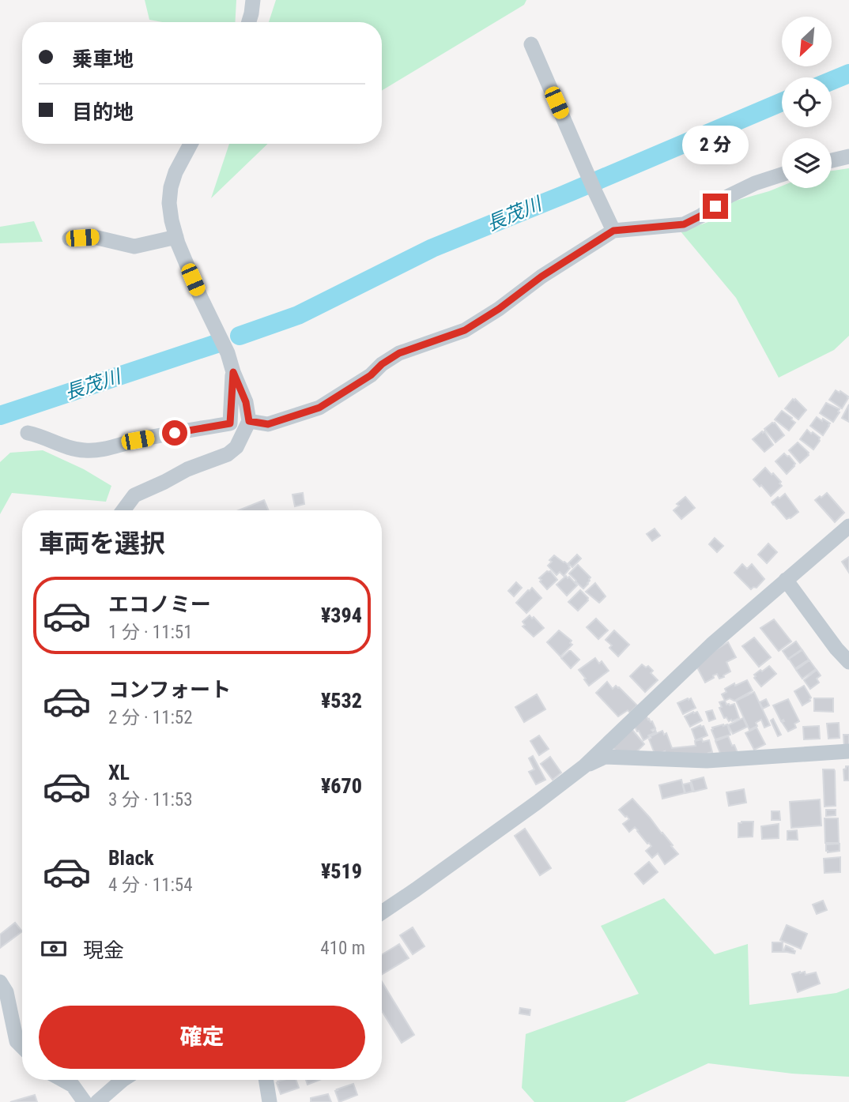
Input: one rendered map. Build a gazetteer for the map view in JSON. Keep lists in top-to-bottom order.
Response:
{
  "water": ["長茂川"],
  "north": "bottom left",
  "page": {
    "banner": ["乗車地", "目的地"],
    "bubble": "2 分",
    "heading": "車両を選択",
    "list": [
      {
        "name": "エコノミー",
        "note": "1 分 · 11:51",
        "value": "¥394"
      },
      {
        "name": "コンフォート",
        "note": "2 分 · 11:52",
        "value": "¥532"
      },
      {
        "name": "XL",
        "note": "3 分 · 11:53",
        "value": "¥670"
      },
      {
        "name": "Black",
        "note": "4 分 · 11:54",
        "value": "¥519"
      }
    ],
    "pay": ["現金", "410 m"],
    "buttons": "確定"
  }
}
